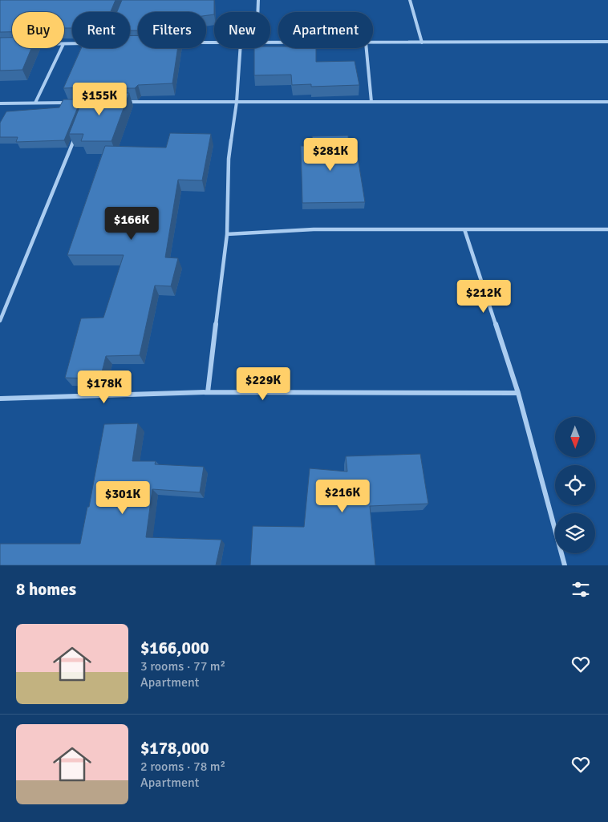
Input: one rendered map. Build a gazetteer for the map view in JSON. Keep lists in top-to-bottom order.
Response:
{
  "north": "bottom",
  "page": {
    "chip": [
      "Buy",
      "Rent",
      "Filters",
      "New",
      "Apartment"
    ],
    "price": [
      "$155K",
      "$281K",
      "$166K",
      "$212K",
      "$229K",
      "$178K",
      "$216K",
      "$301K"
    ],
    "heading": "8 homes",
    "list": [
      {
        "name": "$166,000",
        "note": "3 rooms · 77 m² · Apartment"
      },
      {
        "name": "$178,000",
        "note": "2 rooms · 78 m² · Apartment"
      }
    ]
  }
}
